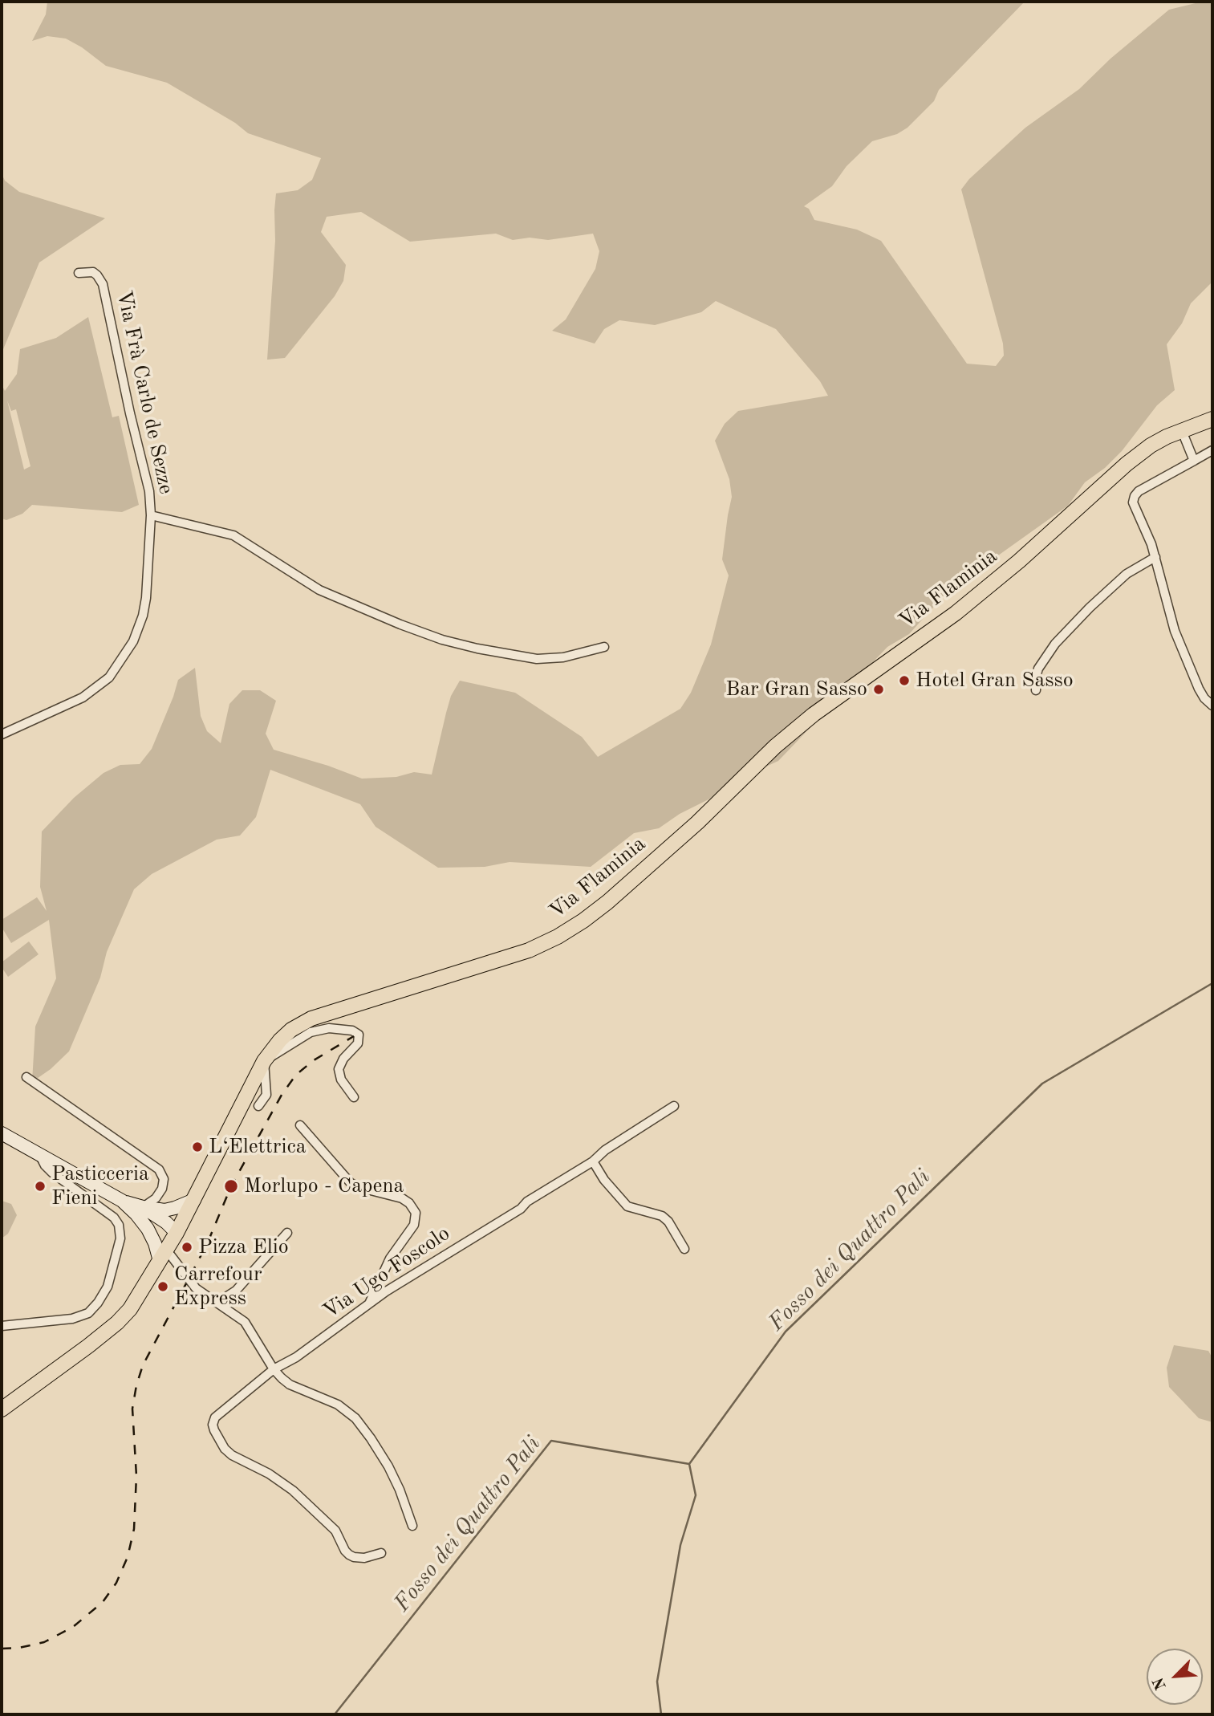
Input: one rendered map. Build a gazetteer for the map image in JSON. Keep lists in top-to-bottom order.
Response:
{
  "streets": {
    "main road": ["Via Flaminia"],
    "street": ["Via Frà Carlo de Sezze", "Via Ugo Foscolo"]
  },
  "water": ["Fosso dei Quattro Pali"],
  "places": [
    "Hotel Gran Sasso",
    "Bar Gran Sasso",
    "L‘Elettrica",
    "Pasticceria Fieni",
    "Morlupo - Capena",
    "Pizza Elio",
    "Carrefour Express"
  ],
  "north": "bottom left"
}
